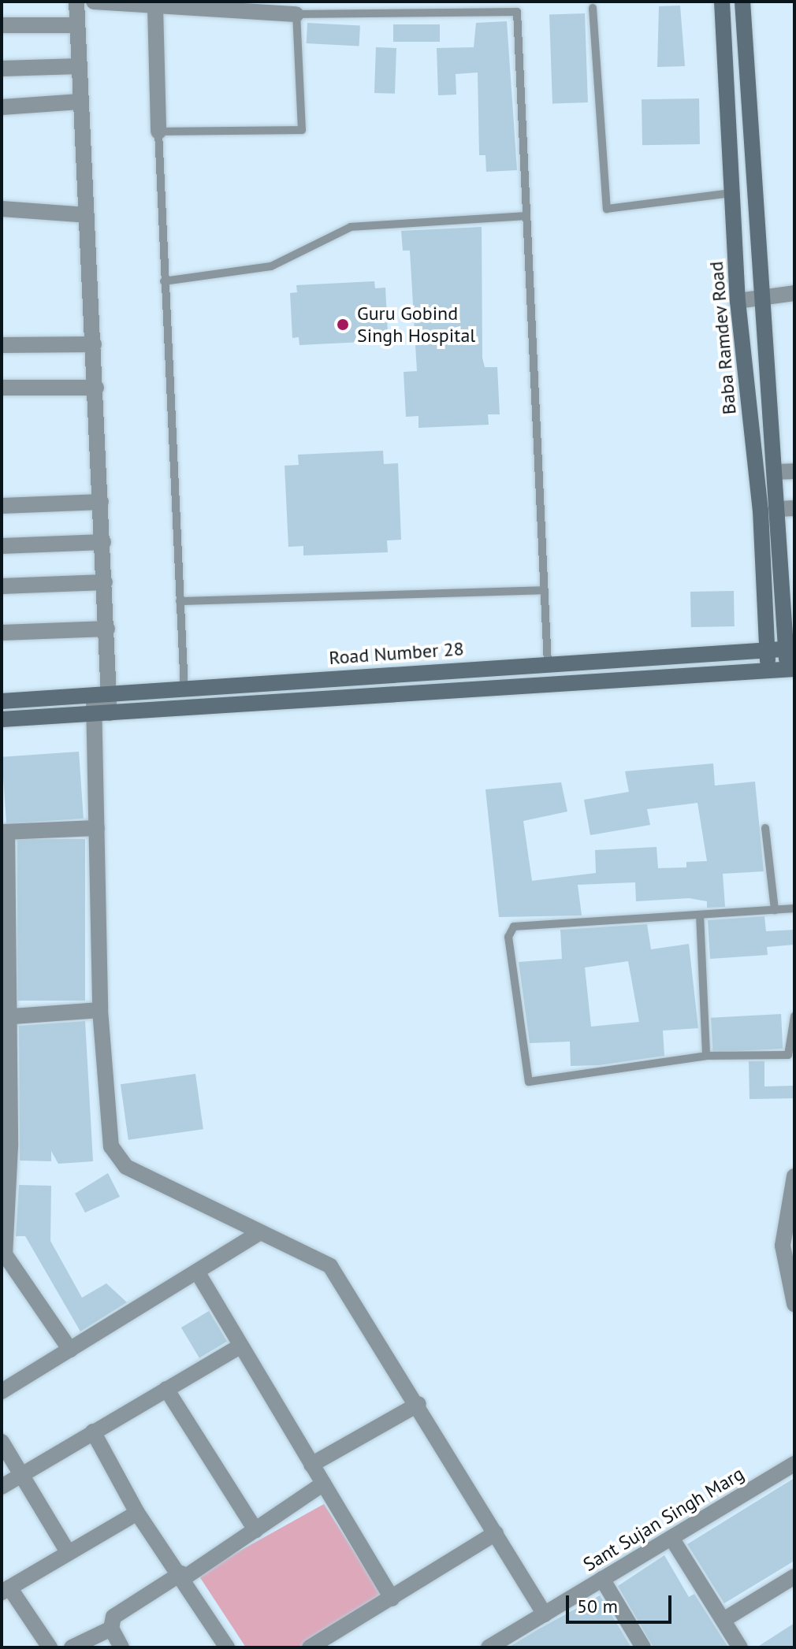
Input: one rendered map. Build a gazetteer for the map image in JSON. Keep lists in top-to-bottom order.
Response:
{
  "streets": {
    "street": ["Baba Ramdev Road", "Road Number 28", "Sant Sujan Singh Marg"]
  },
  "crossings": [
    ["Baba Ramdev Road", "Road Number 28"]
  ],
  "places": ["Guru Gobind Singh Hospital"],
  "scale_bar": "50 m"
}
